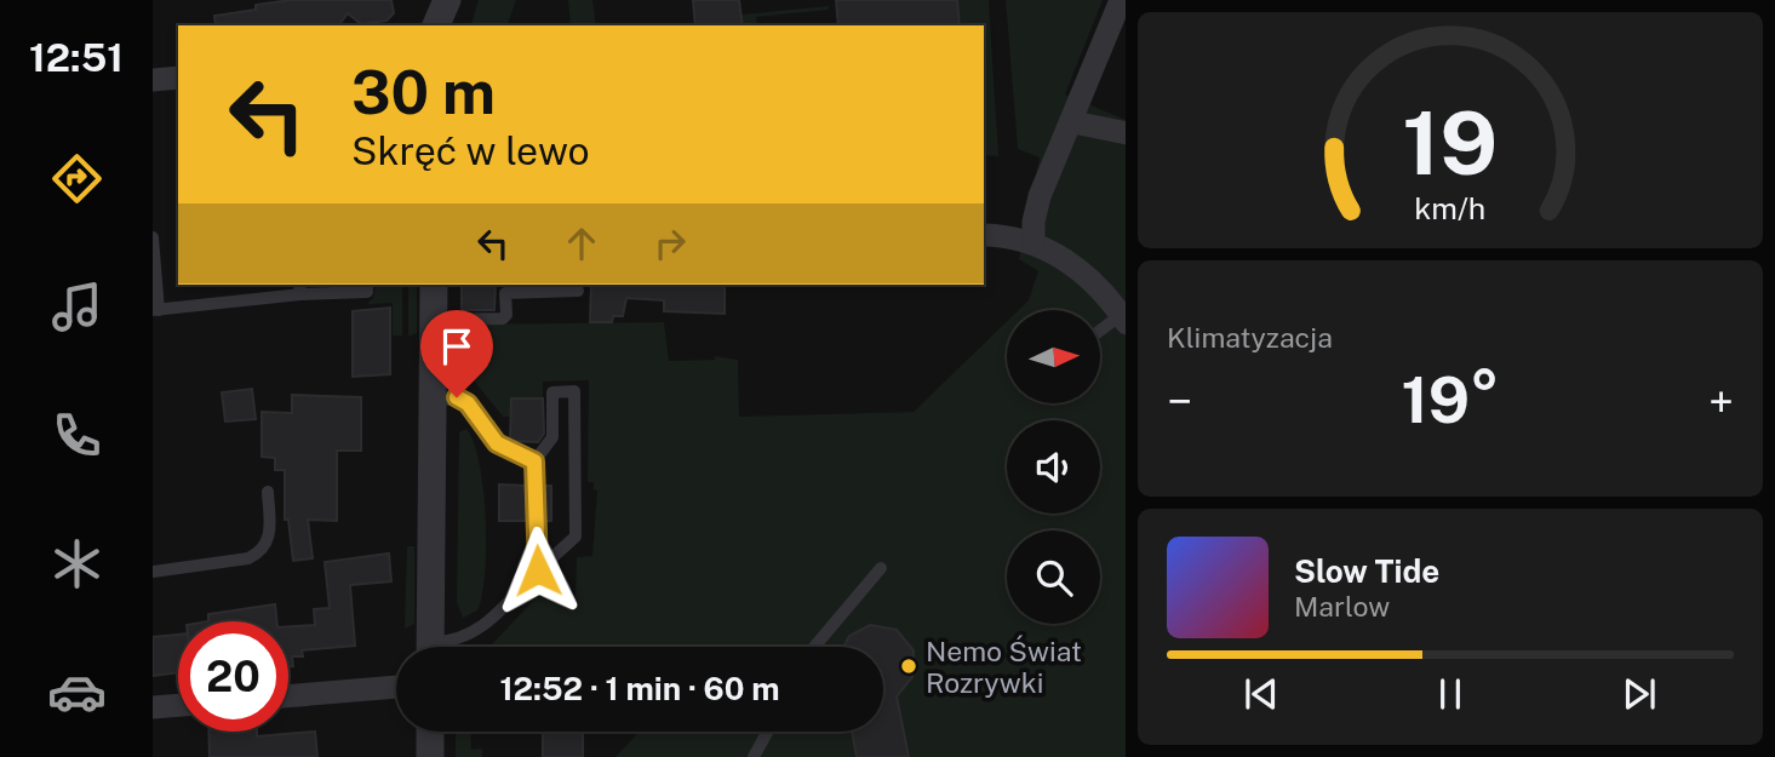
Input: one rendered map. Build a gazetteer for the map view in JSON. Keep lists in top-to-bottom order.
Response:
{
  "places": ["Nemo Świat Rozrywki"],
  "north": "right",
  "page": {
    "tabs": "12:51",
    "turn": ["30 m", "Skręć w lewo"],
    "tile": "Klimatyzacja",
    "heat": ["−", "19°", "+"],
    "song": ["Slow Tide", "Marlow"],
    "limit": "20",
    "trip": "12:52 · 1 min · 60 m",
    "gauge": ["19", "km/h"]
  }
}
